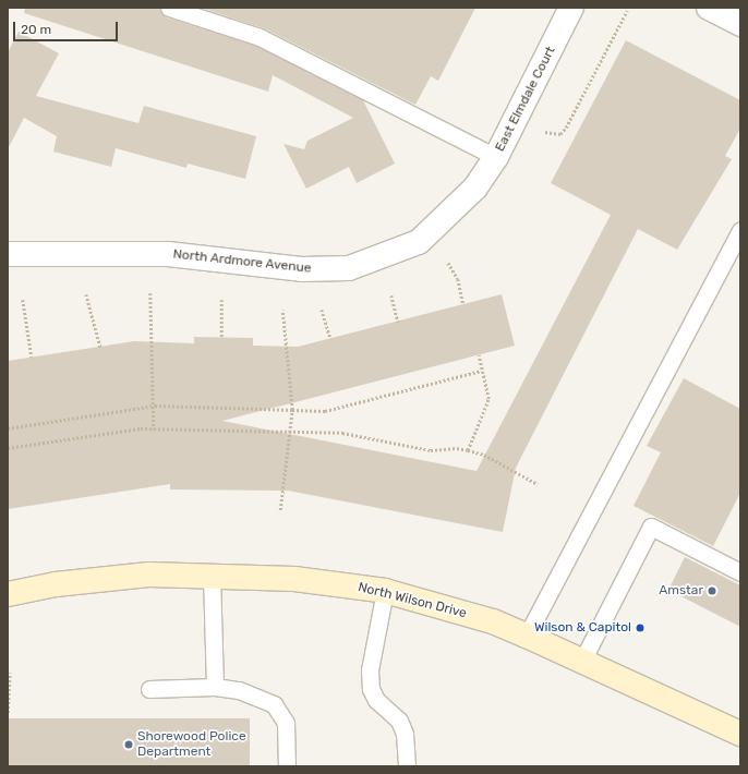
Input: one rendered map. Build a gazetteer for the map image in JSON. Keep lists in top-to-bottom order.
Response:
{
  "streets": {
    "street": ["East Elmdale Court", "North Ardmore Avenue", "North Wilson Drive"]
  },
  "crossings": [
    ["East Elmdale Court", "North Ardmore Avenue"]
  ],
  "places": ["Amstar", "Wilson & Capitol", "Shorewood Police Department"],
  "scale_bar": "20 m"
}
